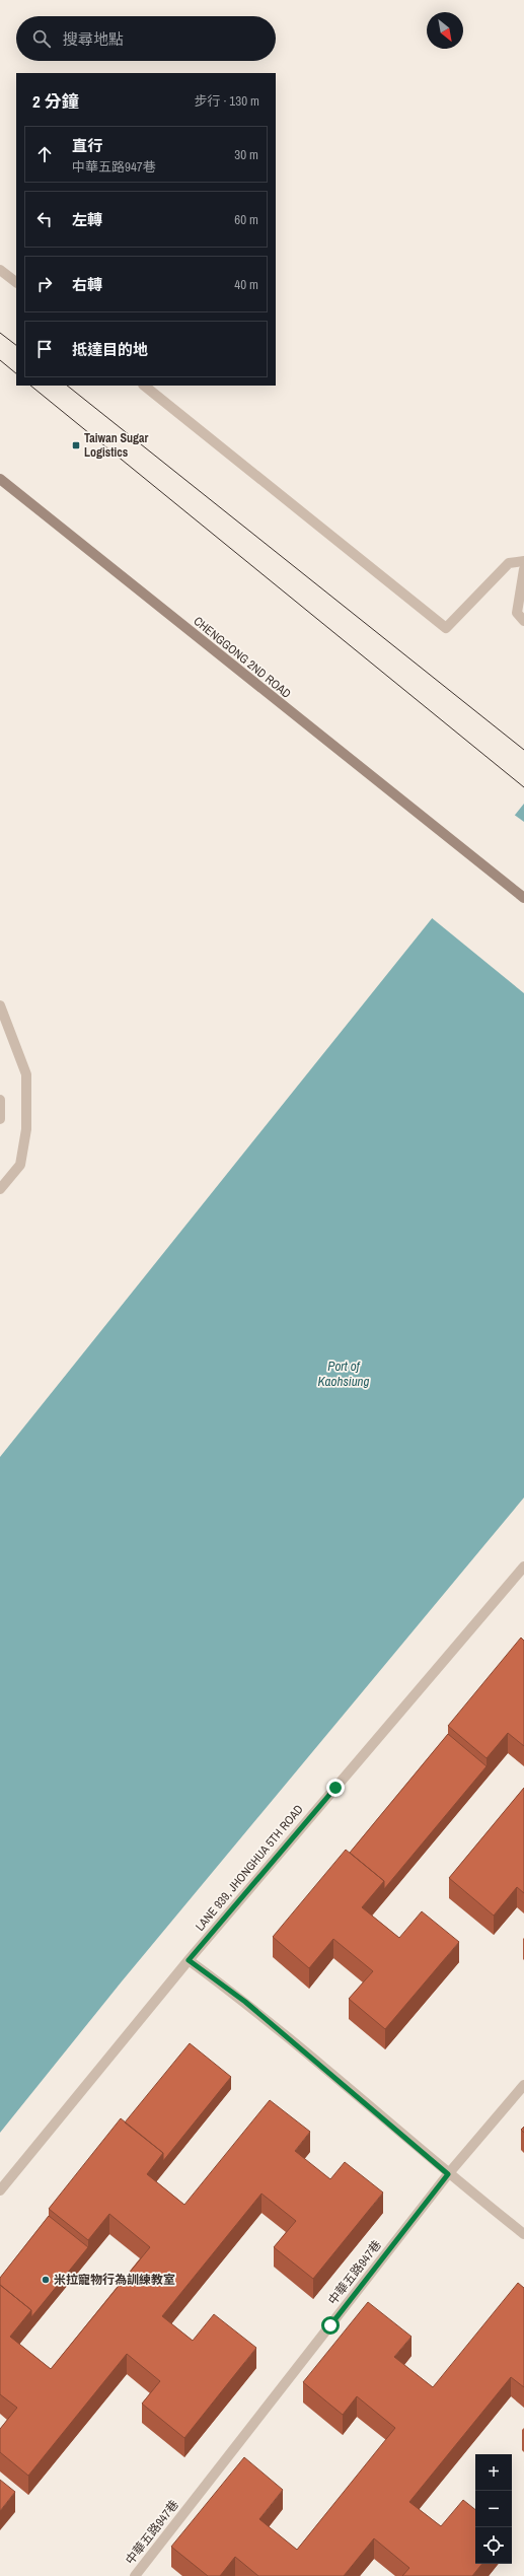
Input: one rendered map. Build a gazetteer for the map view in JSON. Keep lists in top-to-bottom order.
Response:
{
  "streets": {
    "street": ["CHENGGONG 2ND ROAD", "LANE 939, JHONGHUA 5TH ROAD", "中華五路947巷"]
  },
  "water": ["Port of Kaohsiung"],
  "places": {
    "transit": ["Taiwan Sugar Logistics"],
    "other": ["米拉寵物行為訓練教室"]
  },
  "north": "bottom right",
  "page": {
    "search": "搜尋地點",
    "heading": ["2 分鐘", "步行 · 130 m"],
    "list": [
      ["直行", "中華五路947巷", "30 m"],
      ["左轉", "60 m"],
      ["右轉", "40 m"],
      "抵達目的地"
    ],
    "map_buttons": ["+", "−"]
  }
}
